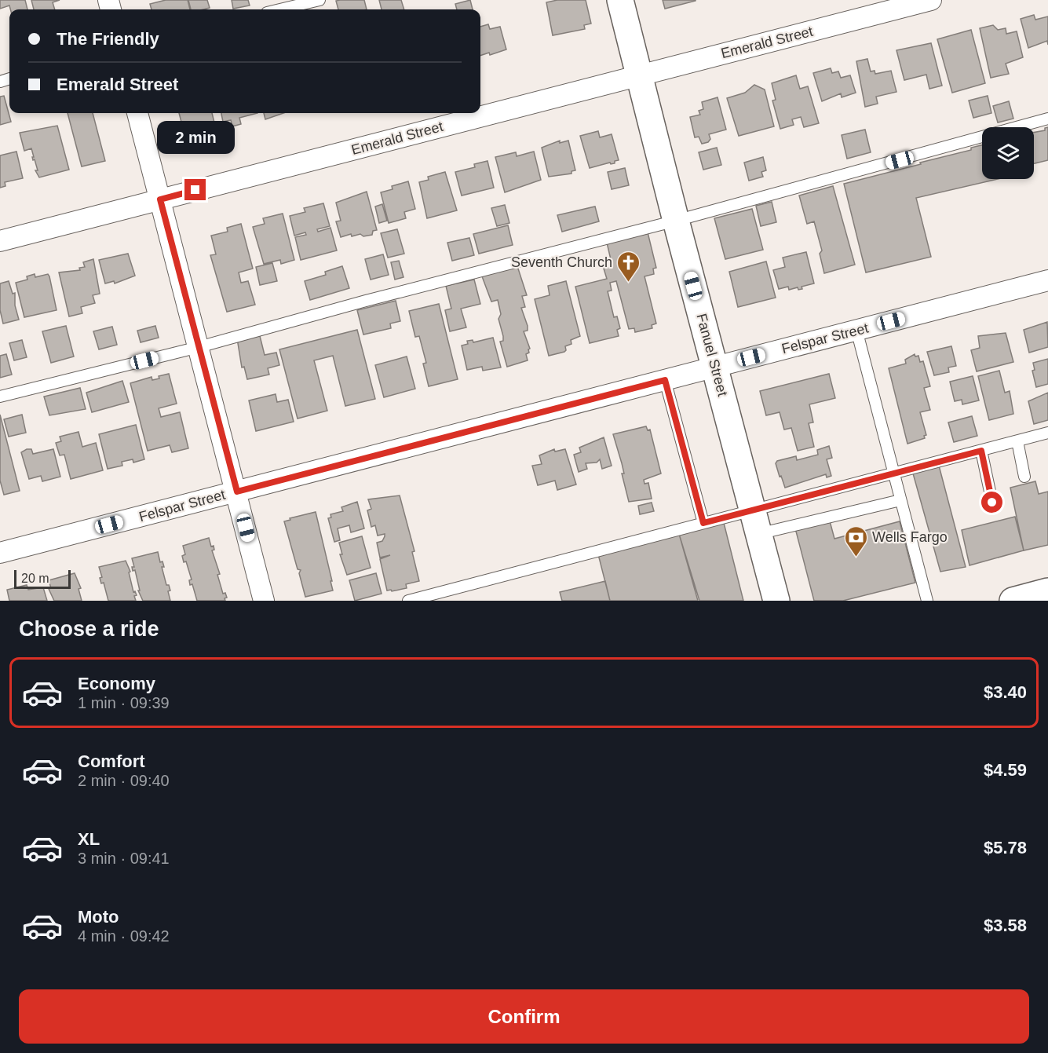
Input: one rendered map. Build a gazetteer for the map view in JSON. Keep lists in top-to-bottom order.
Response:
{
  "streets": {
    "street": ["Emerald Street", "Felspar Street", "Fanuel Street"]
  },
  "crossings": [
    ["Emerald Street", "Fanuel Street"],
    ["Felspar Street", "Fanuel Street"]
  ],
  "places": {
    "church": ["Seventh Church"],
    "bank": ["Wells Fargo"]
  },
  "scale_bar": "20 m",
  "page": {
    "banner": ["The Friendly", "Emerald Street"],
    "bubble": "2 min",
    "scale": "20 m",
    "heading": "Choose a ride",
    "list": [
      {
        "name": "Economy",
        "note": "1 min · 09:39",
        "value": "$3.40"
      },
      {
        "name": "Comfort",
        "note": "2 min · 09:40",
        "value": "$4.59"
      },
      {
        "name": "XL",
        "note": "3 min · 09:41",
        "value": "$5.78"
      },
      {
        "name": "Moto",
        "note": "4 min · 09:42",
        "value": "$3.58"
      }
    ],
    "buttons": "Confirm"
  }
}
